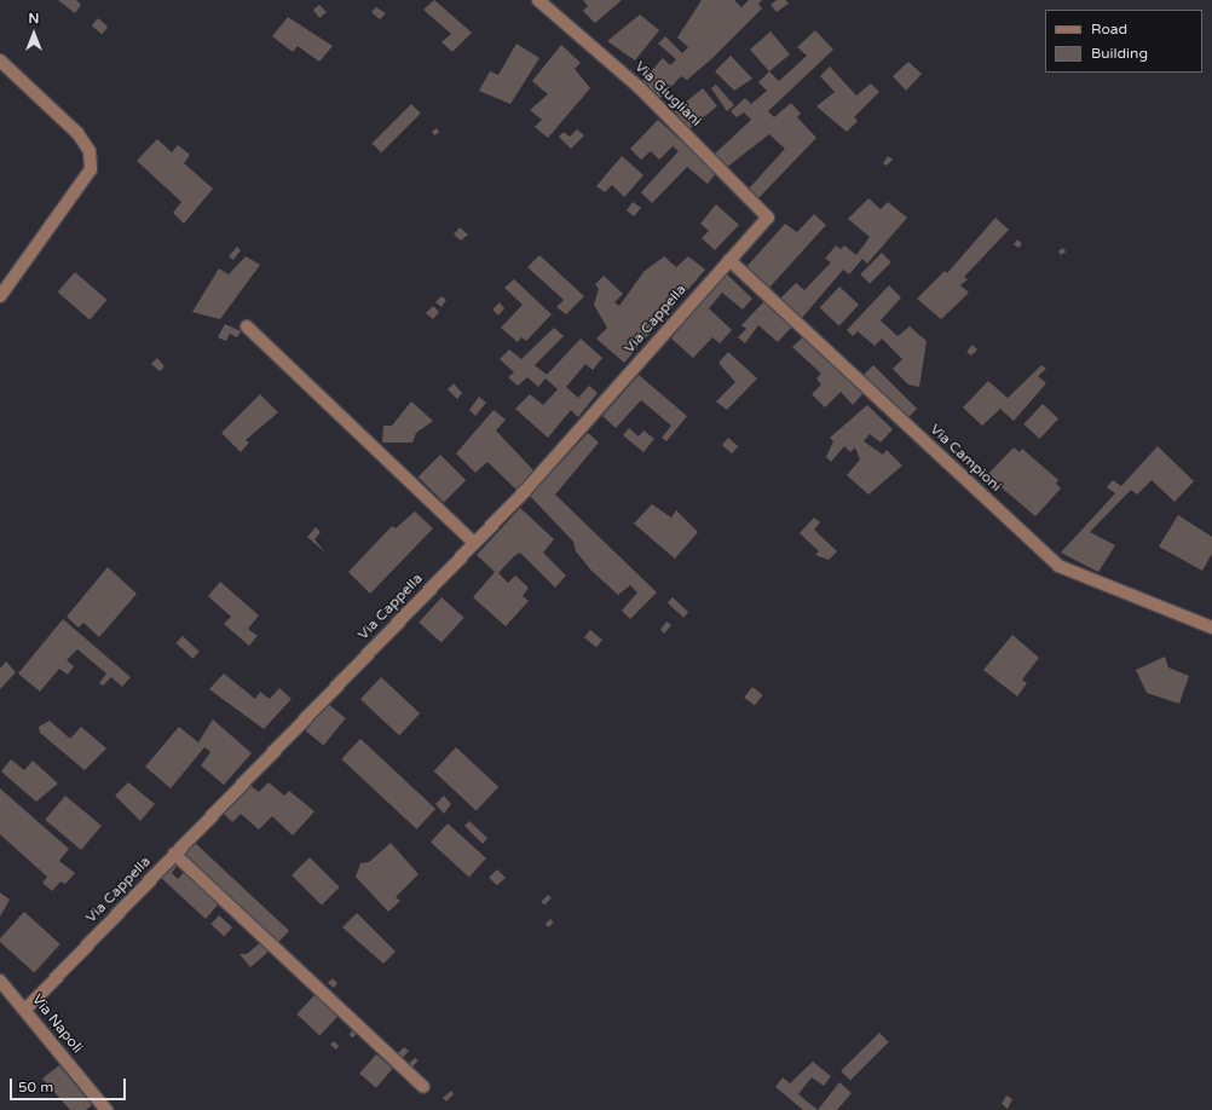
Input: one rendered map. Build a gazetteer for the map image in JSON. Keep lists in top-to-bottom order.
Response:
{
  "streets": {
    "street": [
      "Via Giugliani",
      "Via Cappella",
      "Via Campioni",
      "Via Napoli"
    ]
  },
  "crossings": [
    ["Via Giugliani", "Via Cappella"],
    ["Via Cappella", "Via Campioni"],
    ["Via Cappella", "Via Napoli"]
  ],
  "legend": ["Road", "Building"],
  "scale_bar": "50 m",
  "north": "top"
}
